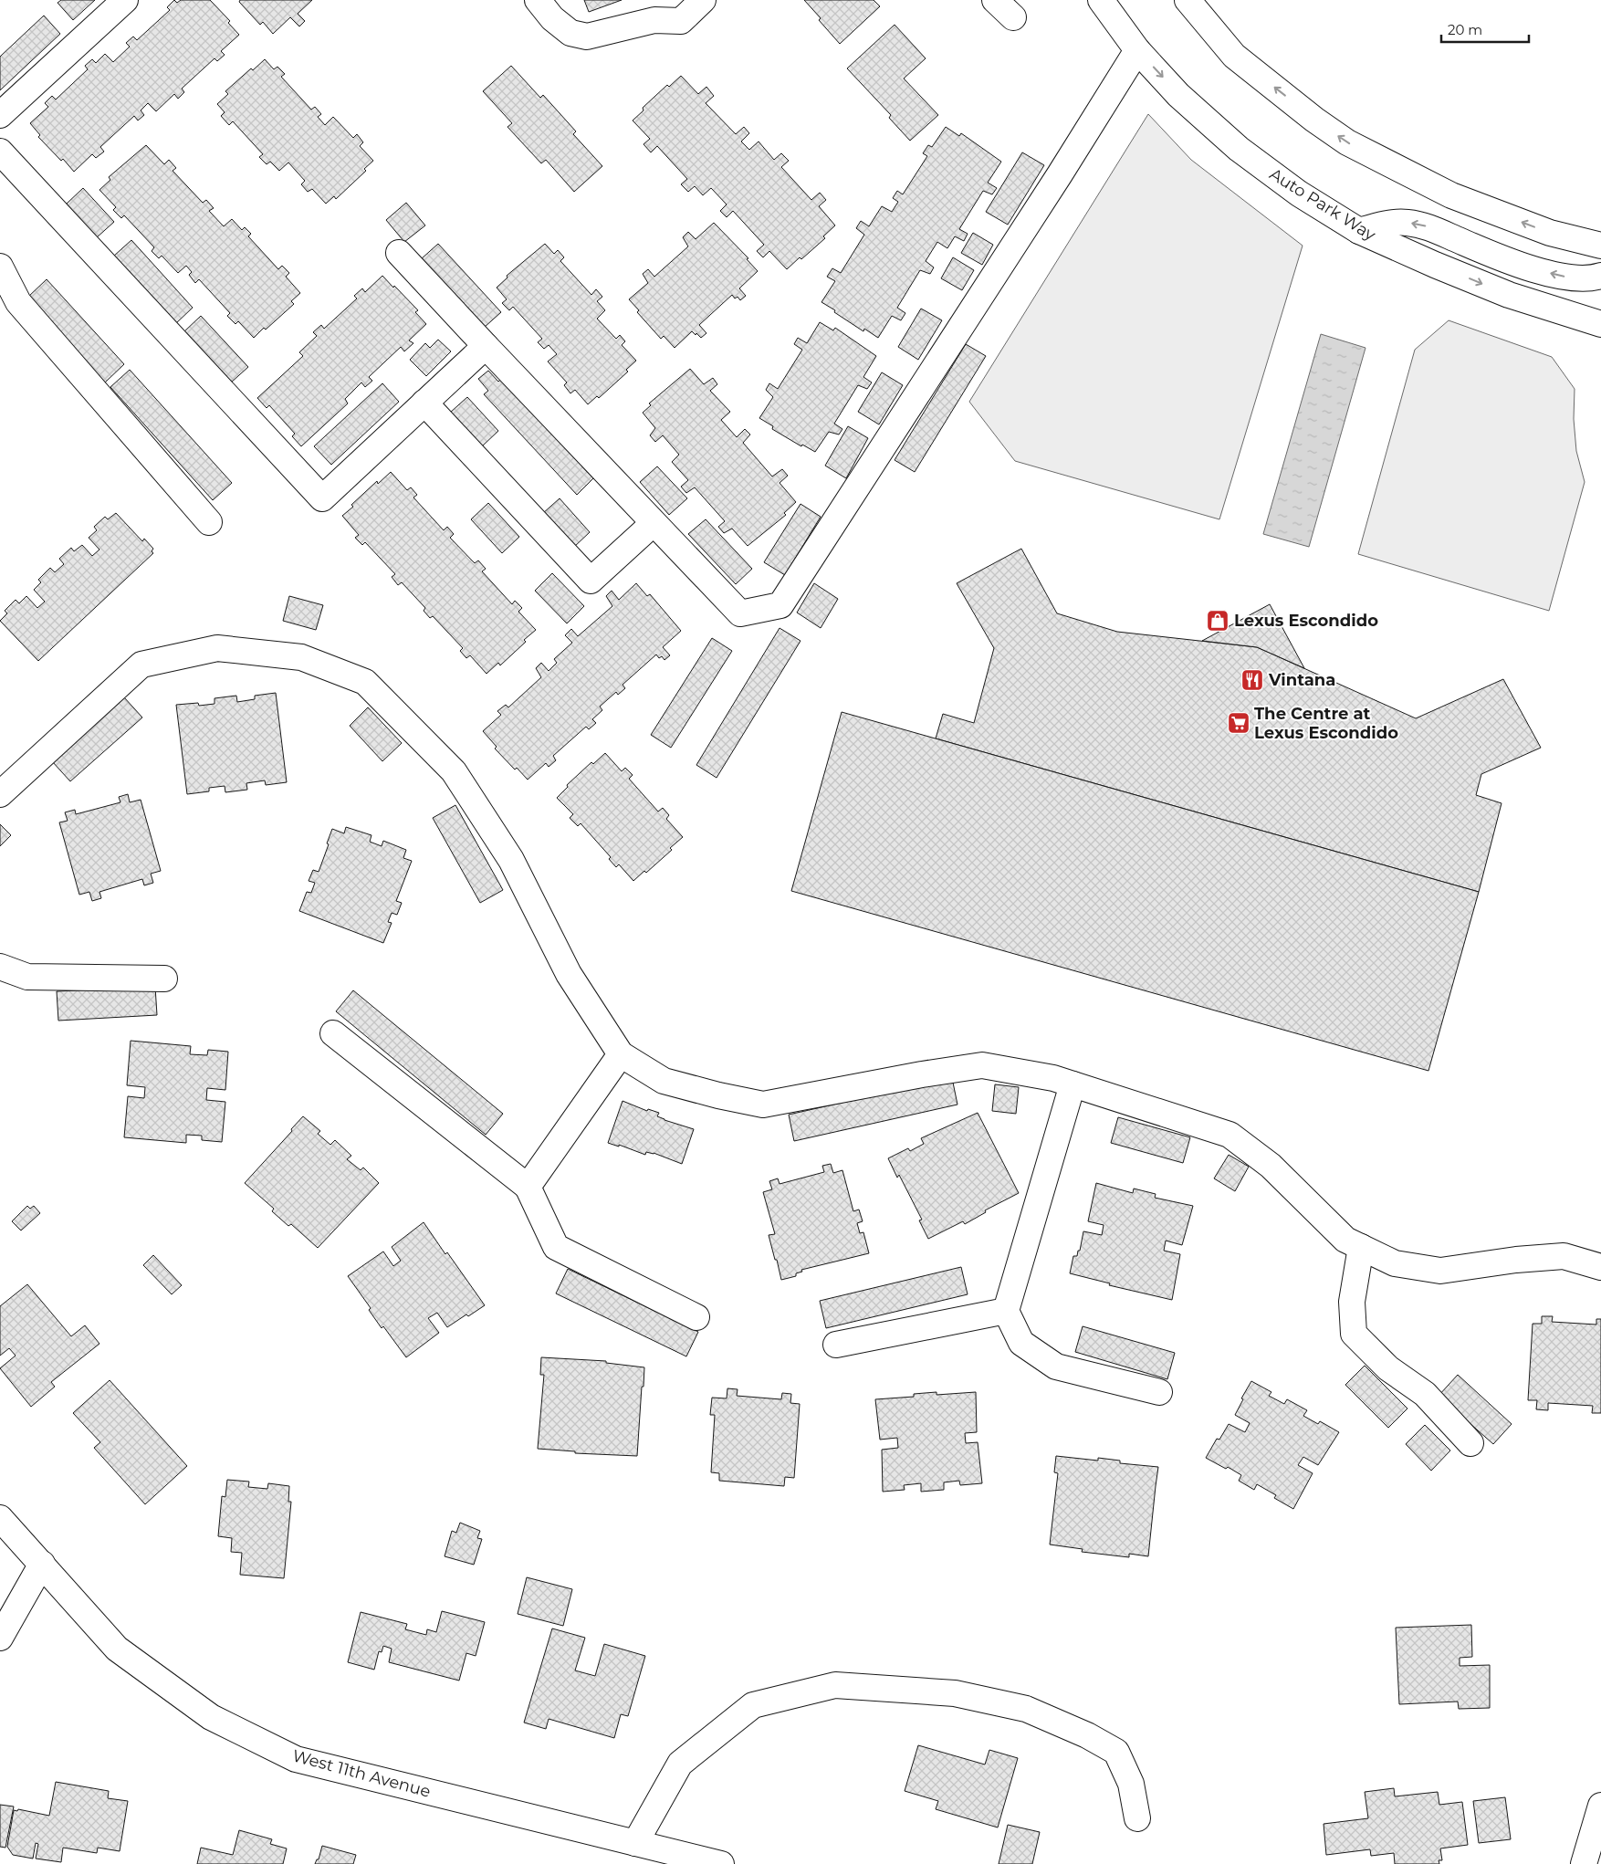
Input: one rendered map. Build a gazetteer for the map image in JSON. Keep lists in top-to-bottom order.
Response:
{
  "streets": {
    "street": ["Auto Park Way", "West 11th Avenue"]
  },
  "places": {
    "shop": ["Lexus Escondido"],
    "restaurant": ["Vintana"],
    "supermarket": ["The Centre at Lexus Escondido"]
  },
  "scale_bar": "20 m"
}
